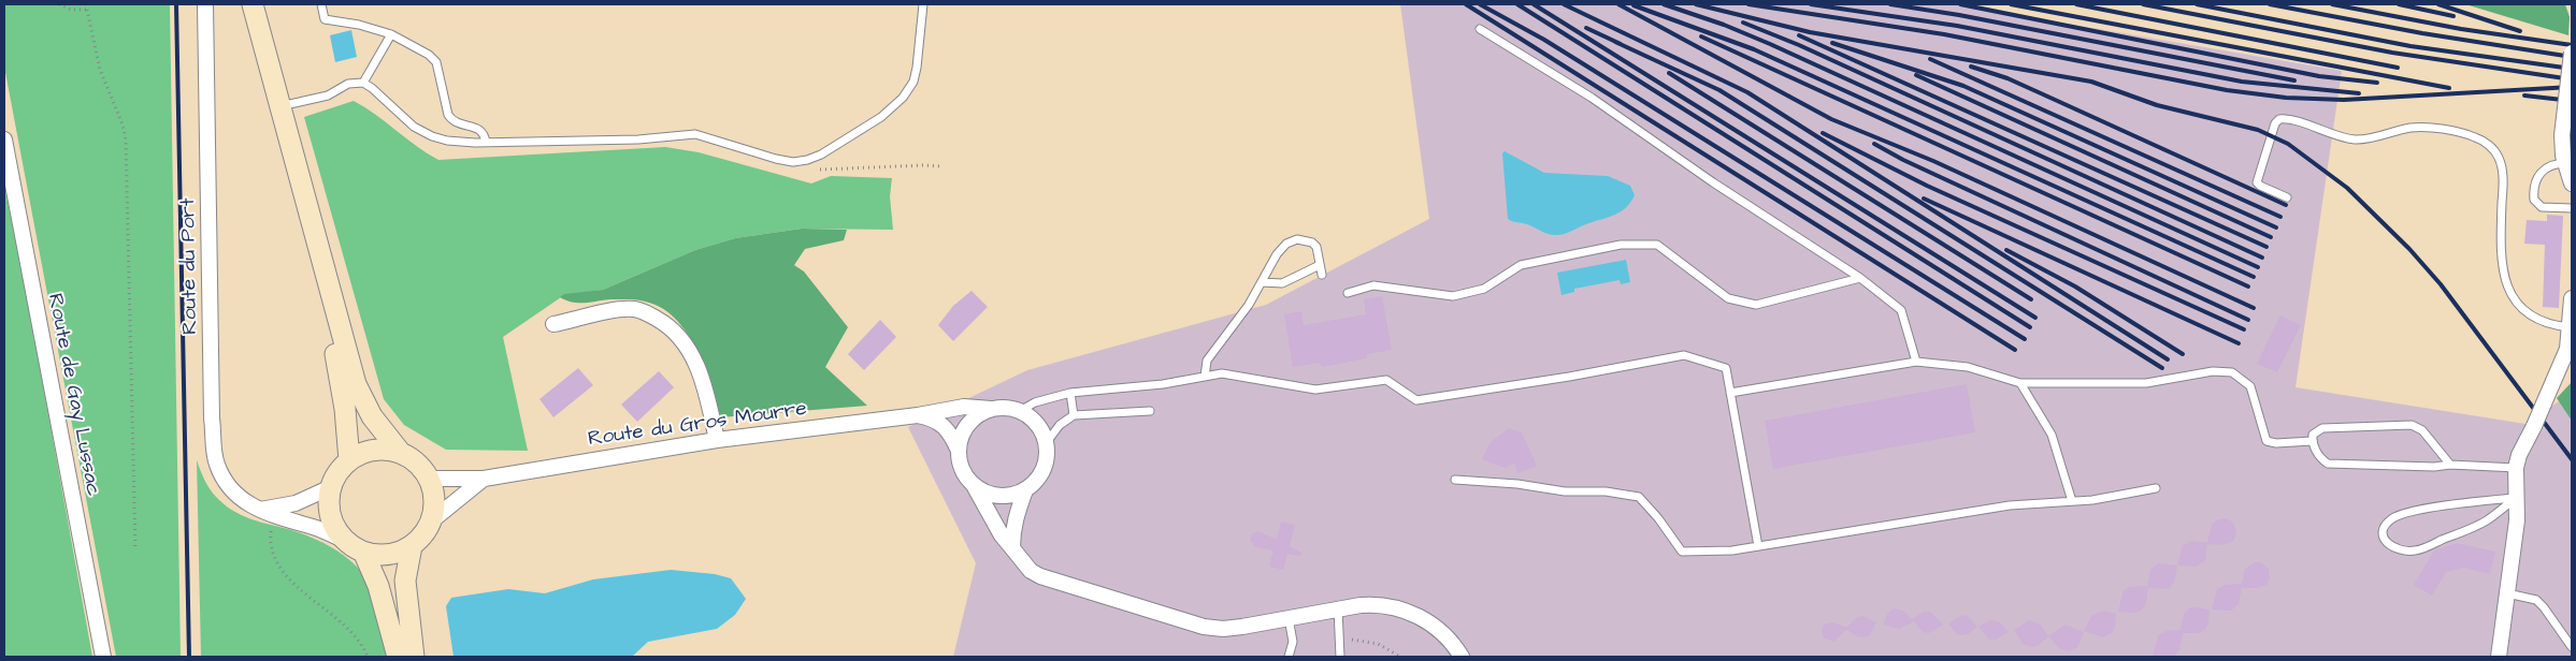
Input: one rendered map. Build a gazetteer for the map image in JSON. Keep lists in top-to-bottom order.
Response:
{
  "streets": {
    "street": ["Route du Port", "Route de Gay Lussac", "Route du Gros Mourre"]
  },
  "crossings": [
    ["Route du Port", "Route du Gros Mourre"]
  ]
}
